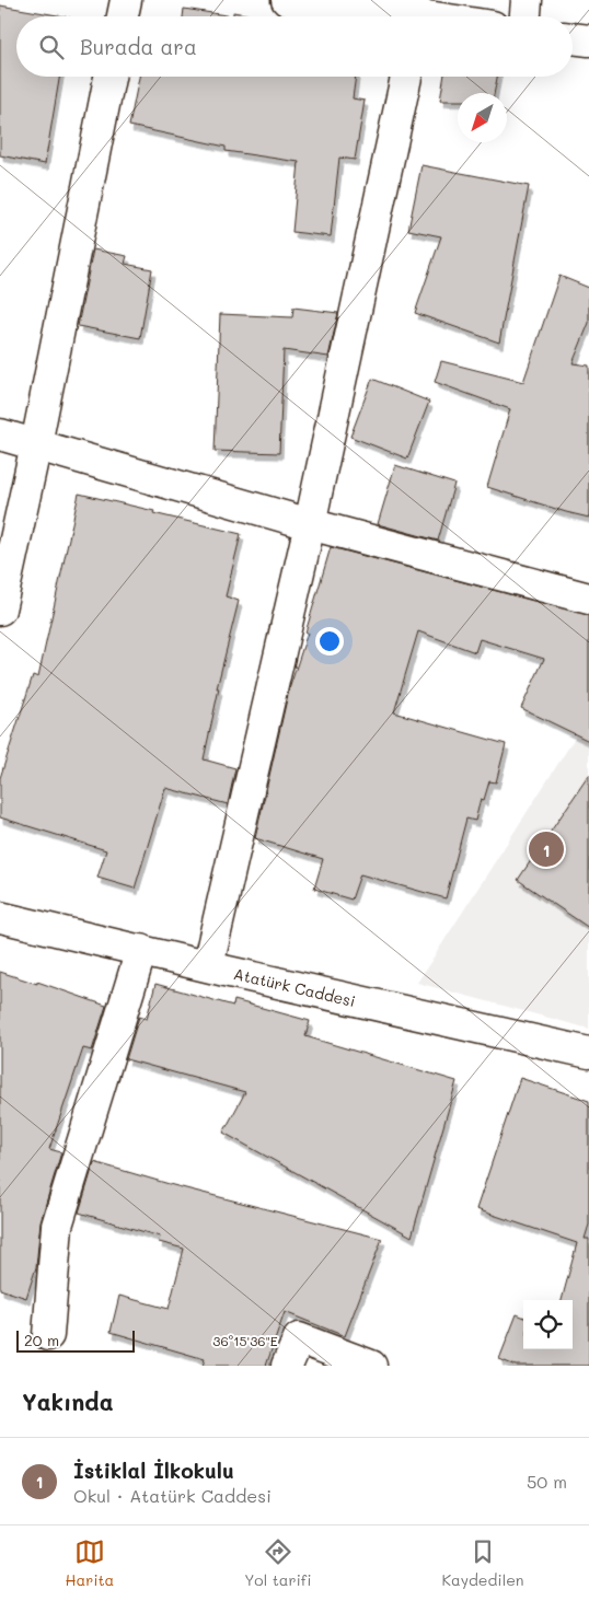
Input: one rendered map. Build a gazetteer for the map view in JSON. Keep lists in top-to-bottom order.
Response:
{
  "streets": {
    "street": ["Atatürk Caddesi"]
  },
  "scale_bar": "20 m",
  "north": "bottom left",
  "page": {
    "search": "Burada ara",
    "pins": "1",
    "scale": "20 m",
    "heading": "Yakında",
    "list": [
      {
        "mark": "1",
        "name": "İstiklal İlkokulu",
        "note": "Okul · Atatürk Caddesi",
        "value": "50 m"
      }
    ],
    "nav": ["Harita", "Yol tarifi", "Kaydedilen"]
  },
  "coordinates": ["36°15'36\"E"]
}
